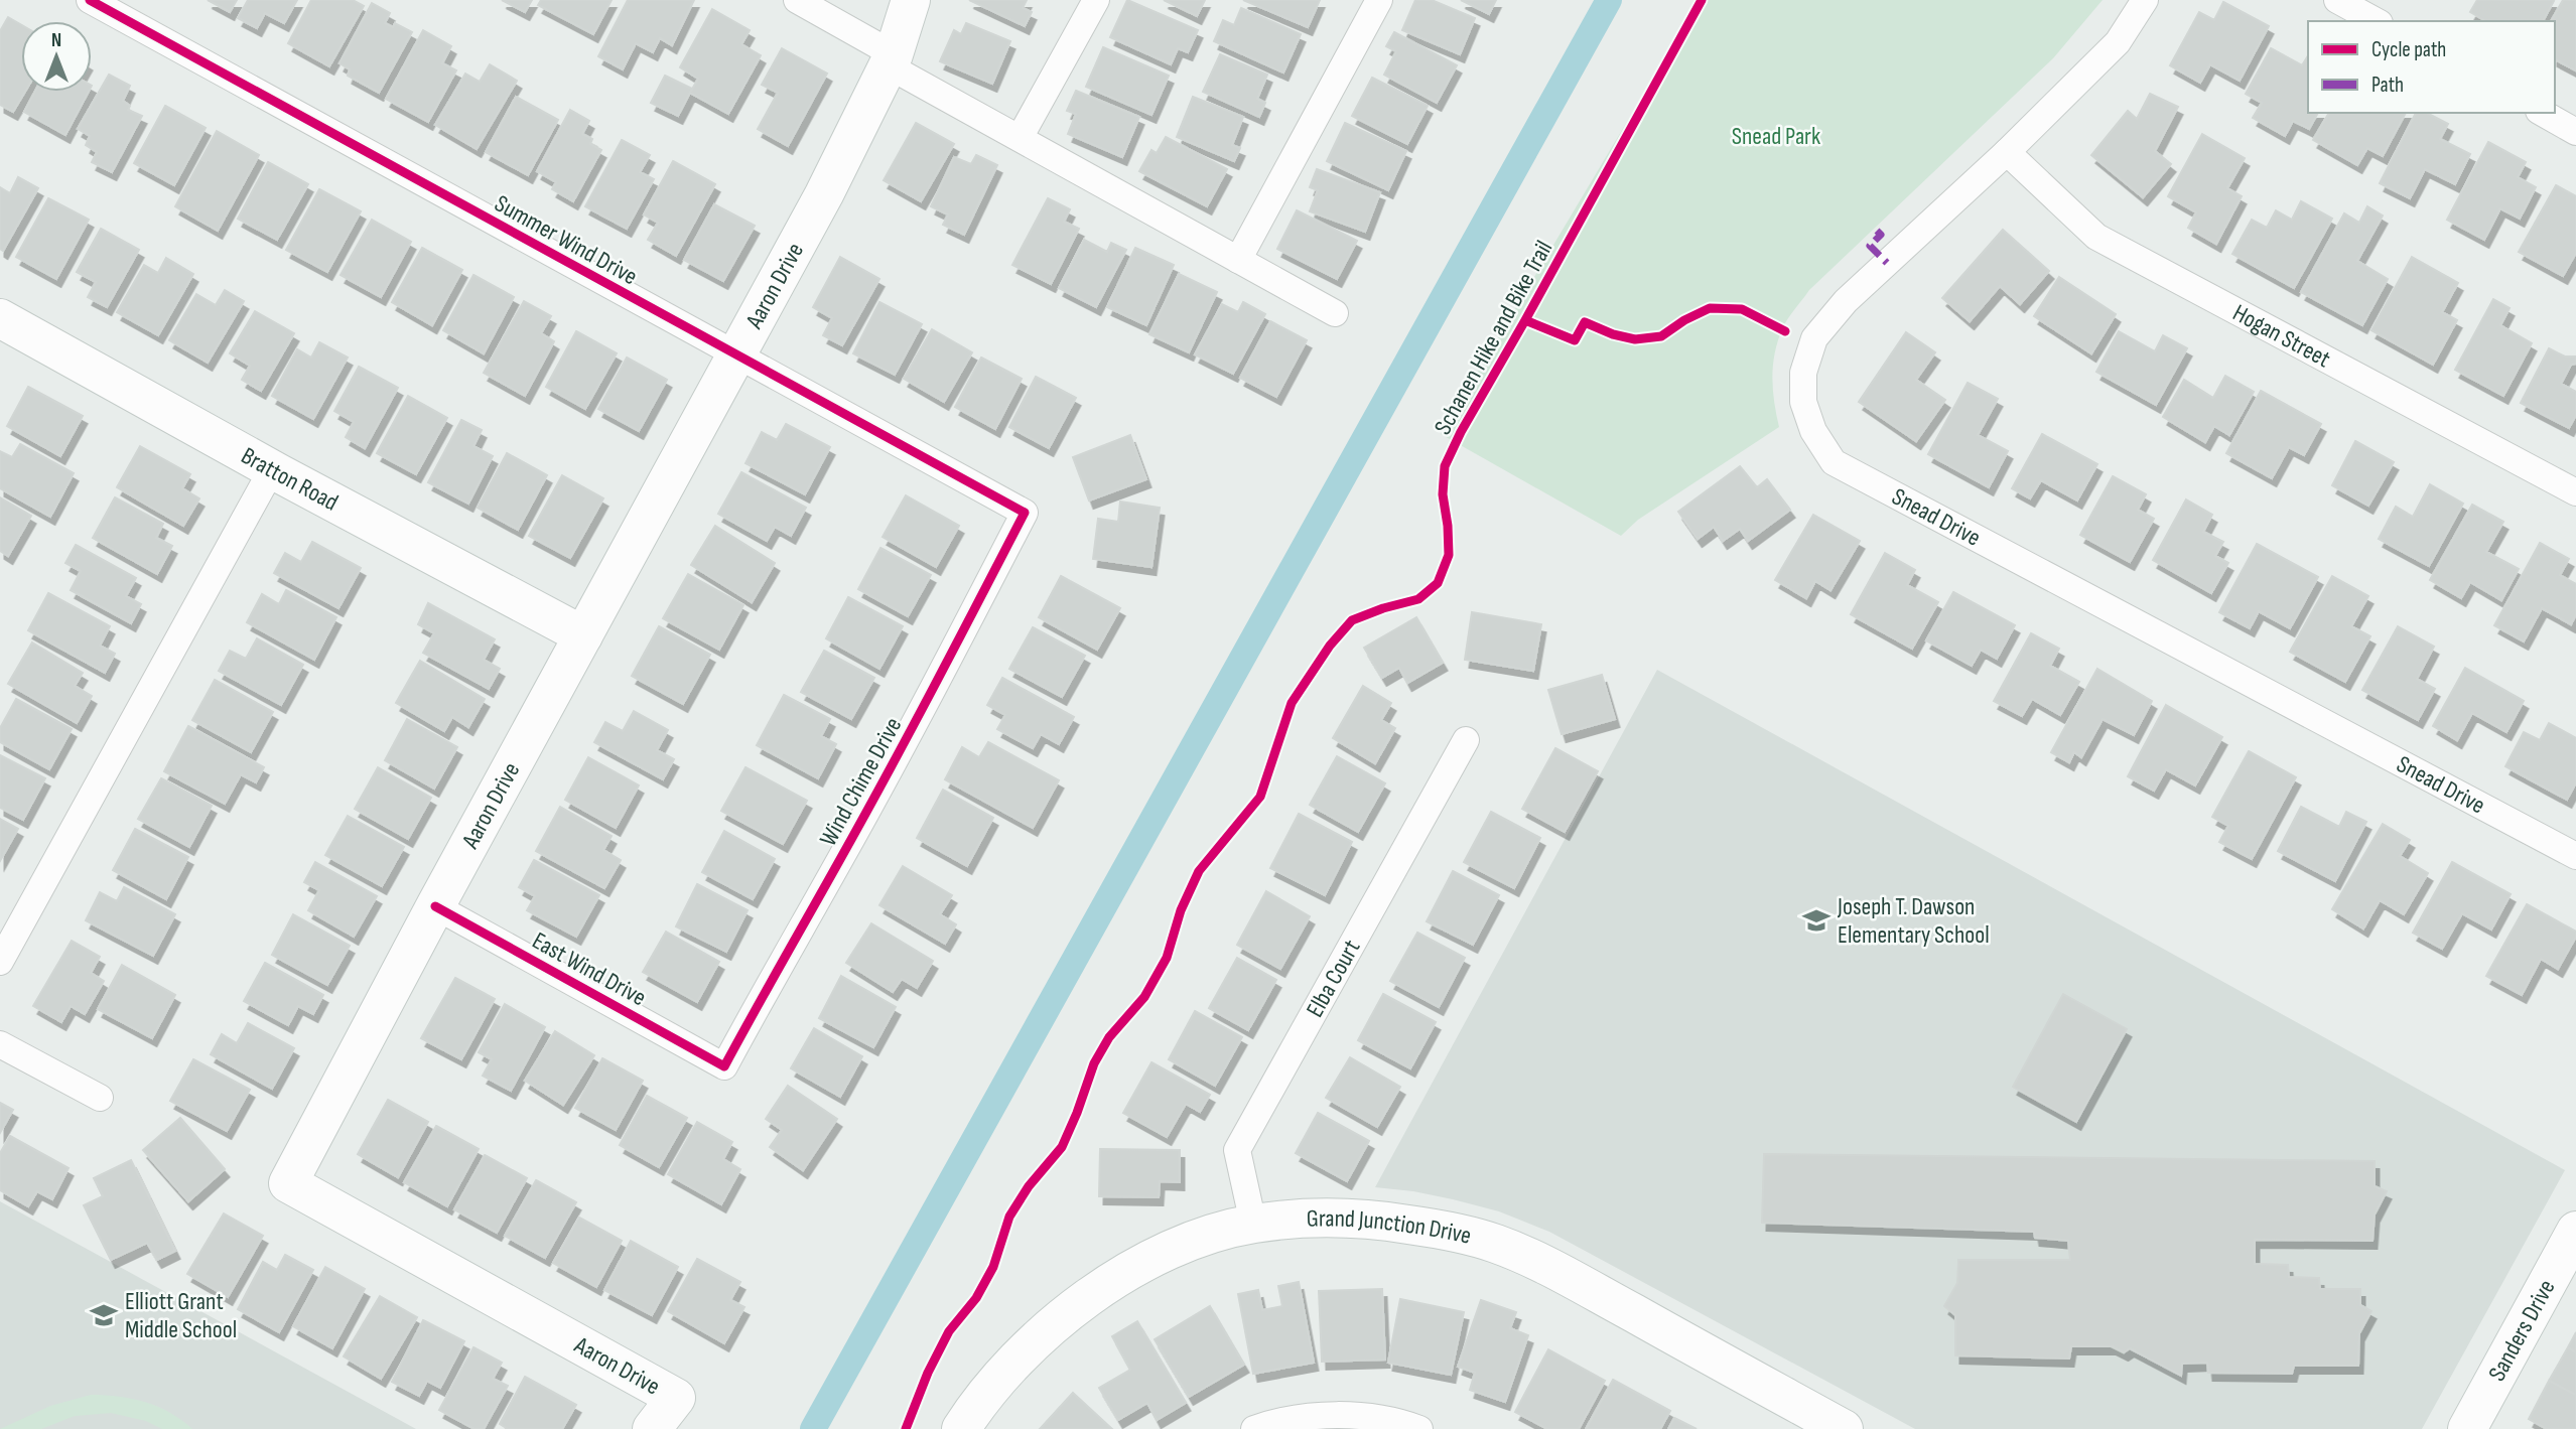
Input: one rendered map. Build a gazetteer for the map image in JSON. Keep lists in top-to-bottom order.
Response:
{
  "streets": {
    "street": [
      "Summer Wind Drive",
      "Aaron Drive",
      "Hogan Street",
      "Bratton Road",
      "Snead Drive",
      "Wind Chime Drive",
      "East Wind Drive",
      "Elba Court",
      "Grand Junction Drive",
      "Sanders Drive"
    ],
    "cycle path": ["Schanen Hike and Bike Trail"]
  },
  "crossings": [
    ["Summer Wind Drive", "Aaron Drive"],
    ["Summer Wind Drive", "Wind Chime Drive"],
    ["Aaron Drive", "Bratton Road"],
    ["Aaron Drive", "East Wind Drive"],
    ["Hogan Street", "Snead Drive"],
    ["Wind Chime Drive", "East Wind Drive"],
    ["Elba Court", "Grand Junction Drive"]
  ],
  "parks": ["Snead Park"],
  "places": {
    "school or university": ["Joseph T. Dawson Elementary School", "Elliott Grant Middle School"]
  },
  "legend": ["Cycle path", "Path"],
  "north": "top"
}
